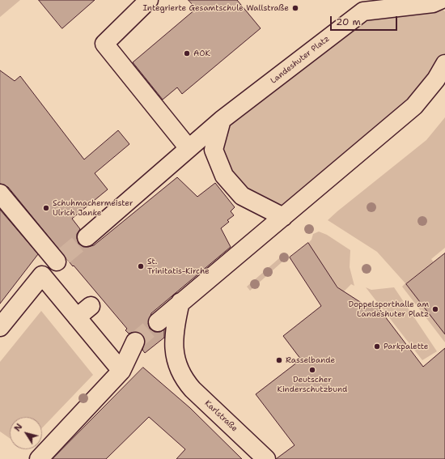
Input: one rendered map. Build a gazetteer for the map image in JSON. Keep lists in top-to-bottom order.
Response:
{
  "streets": {
    "street": ["Landeshuter Platz", "Karlstraße"]
  },
  "places": [
    "Integrierte Gesamtschule Wallstraße",
    "AOK",
    "Schuhmachermeister Ulrich Janke",
    "St. Trinitatis-Kirche",
    "Doppelsporthalle am Landeshuter Platz",
    "Parkpalette",
    "Rasselbande",
    "Deutscher Kinderschutzbund"
  ],
  "scale_bar": "20 m",
  "north": "top left"
}
